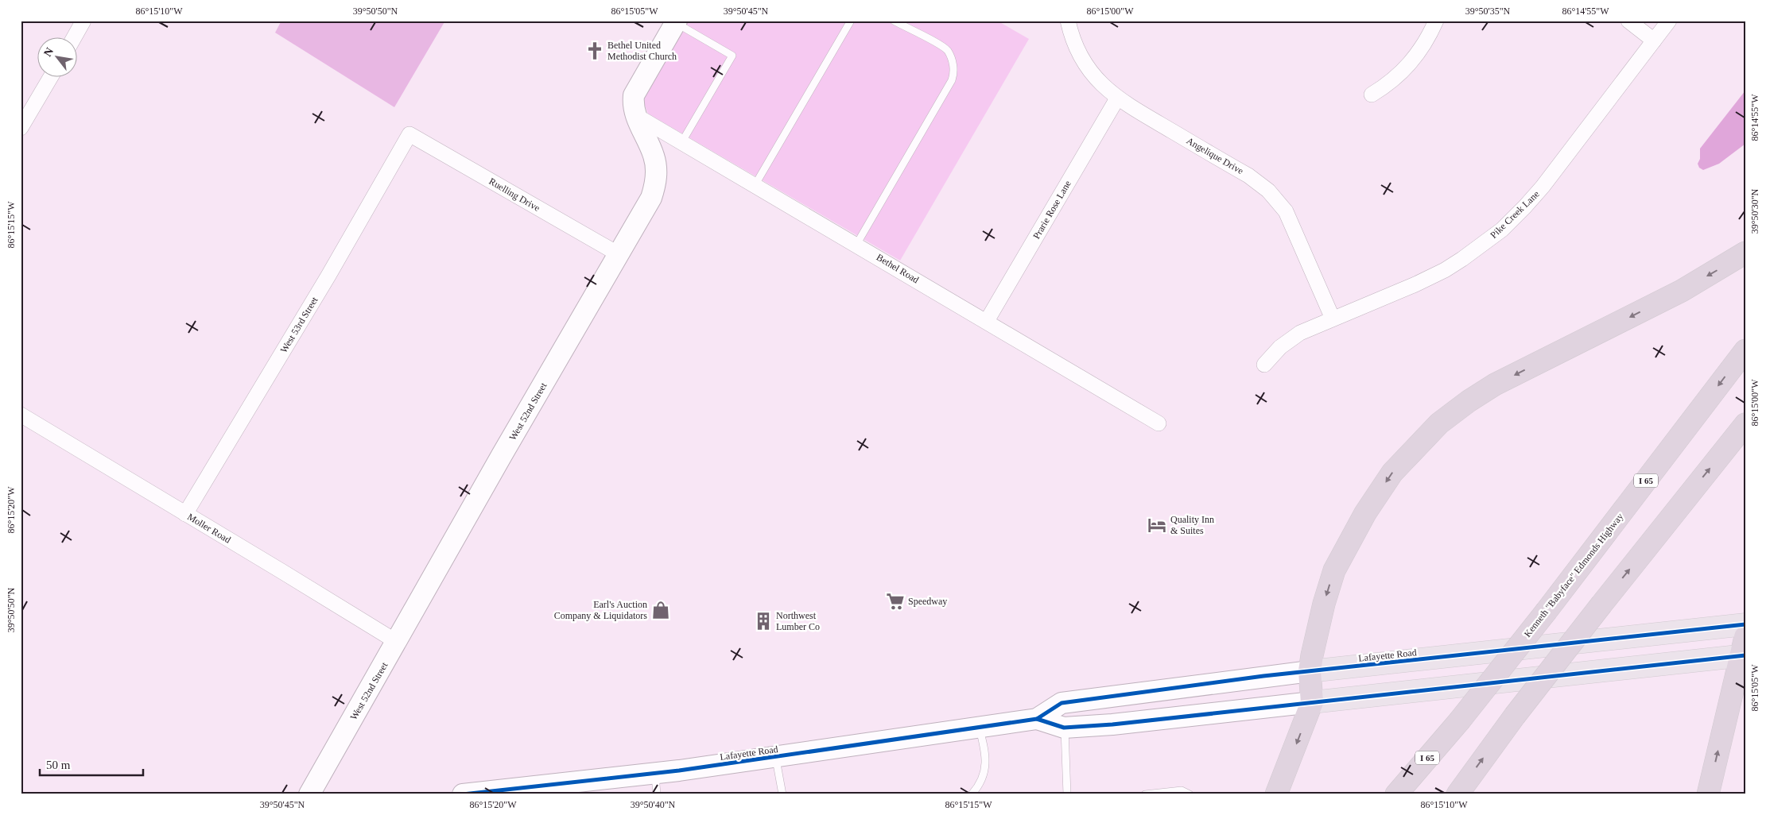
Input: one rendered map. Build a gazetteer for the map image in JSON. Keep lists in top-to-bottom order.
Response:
{
  "streets": {
    "highway": ["I 65", "Kenneth \"Babyface\" Edmonds Highway"],
    "main road": ["West 52nd Street", "Lafayette Road"],
    "street": [
      "Angelique Drive",
      "Ruelling Drive",
      "Prarie Rose Lane",
      "Pike Creek Lane",
      "Bethel Road",
      "West 53rd Street",
      "Moller Road"
    ]
  },
  "crossings": [
    ["Angelique Drive", "Prarie Rose Lane"],
    ["Angelique Drive", "Pike Creek Lane"],
    ["Ruelling Drive", "West 53rd Street"],
    ["Ruelling Drive", "West 52nd Street"],
    ["Prarie Rose Lane", "Bethel Road"],
    ["Bethel Road", "West 52nd Street"],
    ["West 53rd Street", "Moller Road"],
    ["West 52nd Street", "Moller Road"]
  ],
  "places": {
    "church": ["Bethel United Methodist Church"],
    "hotel": ["Quality Inn & Suites"],
    "supermarket": ["Speedway"],
    "shop": ["Earl's Auction Company & Liquidators"],
    "building": ["Northwest Lumber Co"]
  },
  "scale_bar": "50 m",
  "north": "top left",
  "coordinates": [
    "86°15'10\"W",
    "39°50'50\"N",
    "86°15'05\"W",
    "39°50'45\"N",
    "86°15'00\"W",
    "39°50'35\"N",
    "86°14'55\"W",
    "39°50'30\"N",
    "86°15'15\"W",
    "86°15'20\"W",
    "39°50'40\"N"
  ]
}
